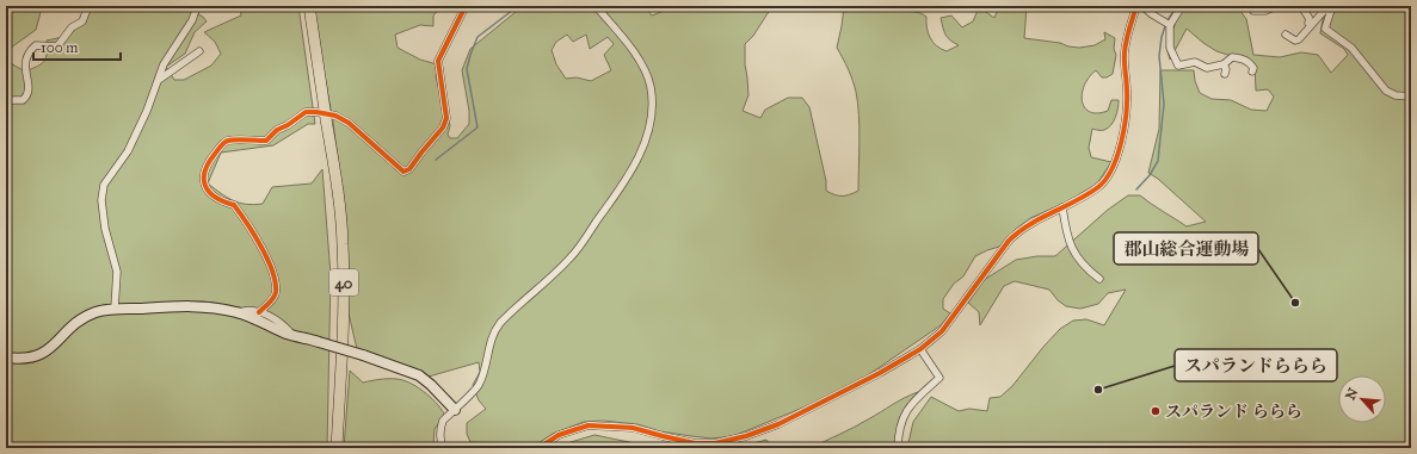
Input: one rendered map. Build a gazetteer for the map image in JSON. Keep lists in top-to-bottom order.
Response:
{
  "streets": {
    "main road": ["40"]
  },
  "places": ["郡山総合運動場", "スパランドららら", "スパランド ららら"],
  "scale_bar": "100 m",
  "north": "top left"
}
